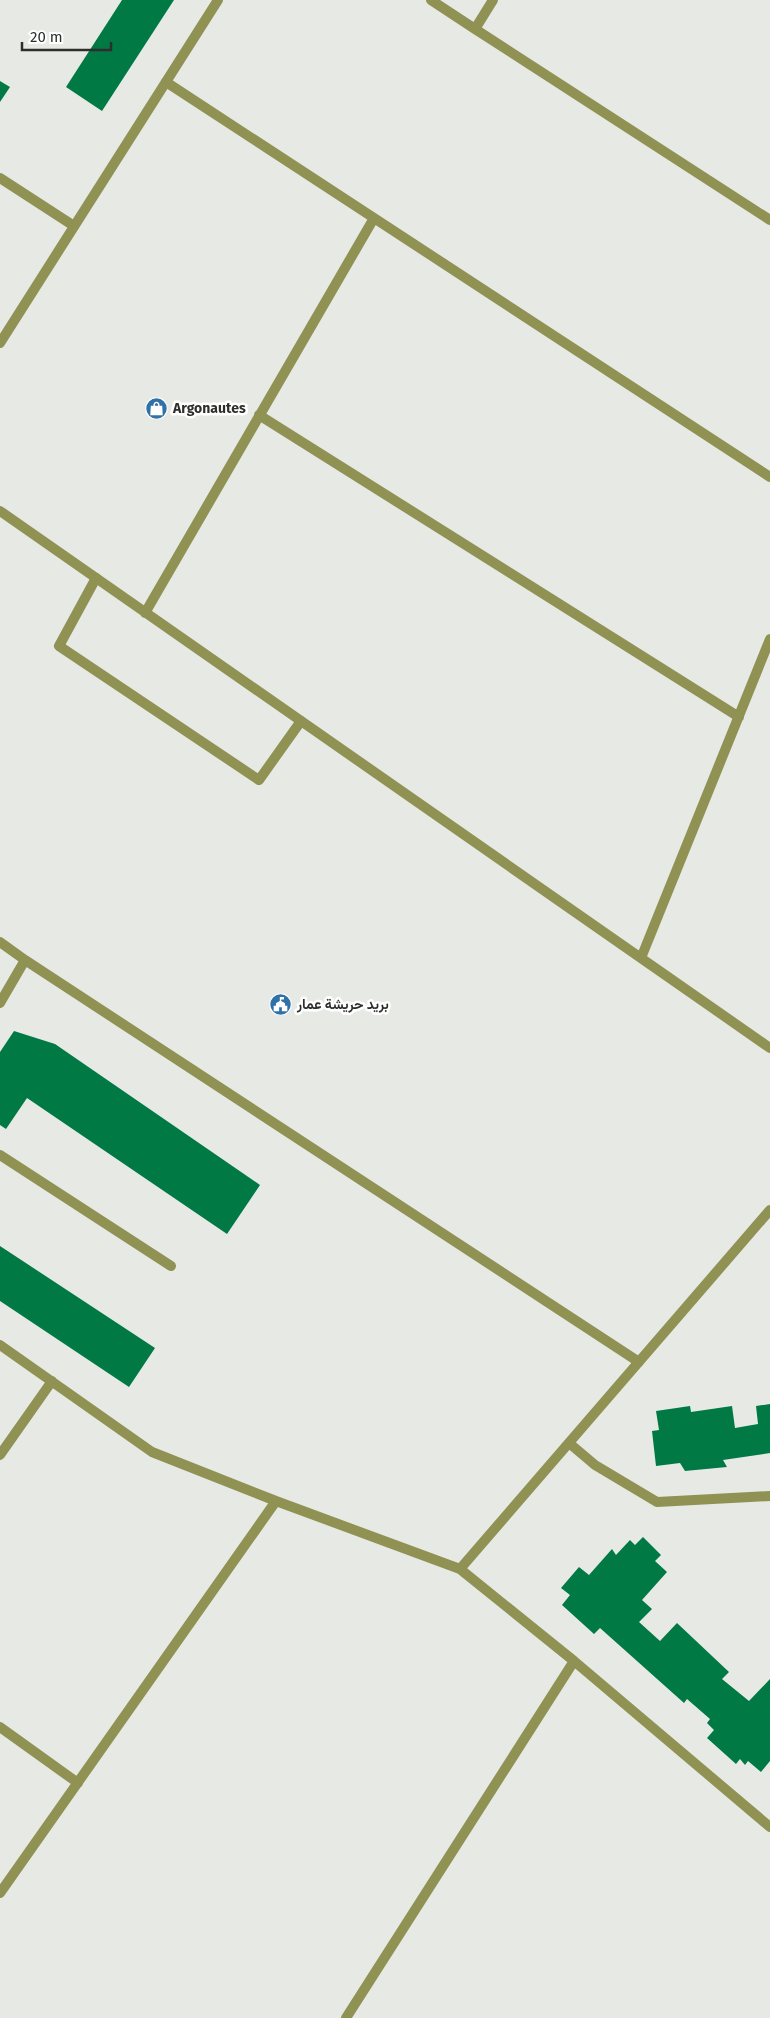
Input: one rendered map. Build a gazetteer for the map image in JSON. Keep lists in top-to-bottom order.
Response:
{
  "places": {
    "shop": ["Argonautes"],
    "public building": ["بريد حريشة عمار"]
  },
  "scale_bar": "20 m"
}
